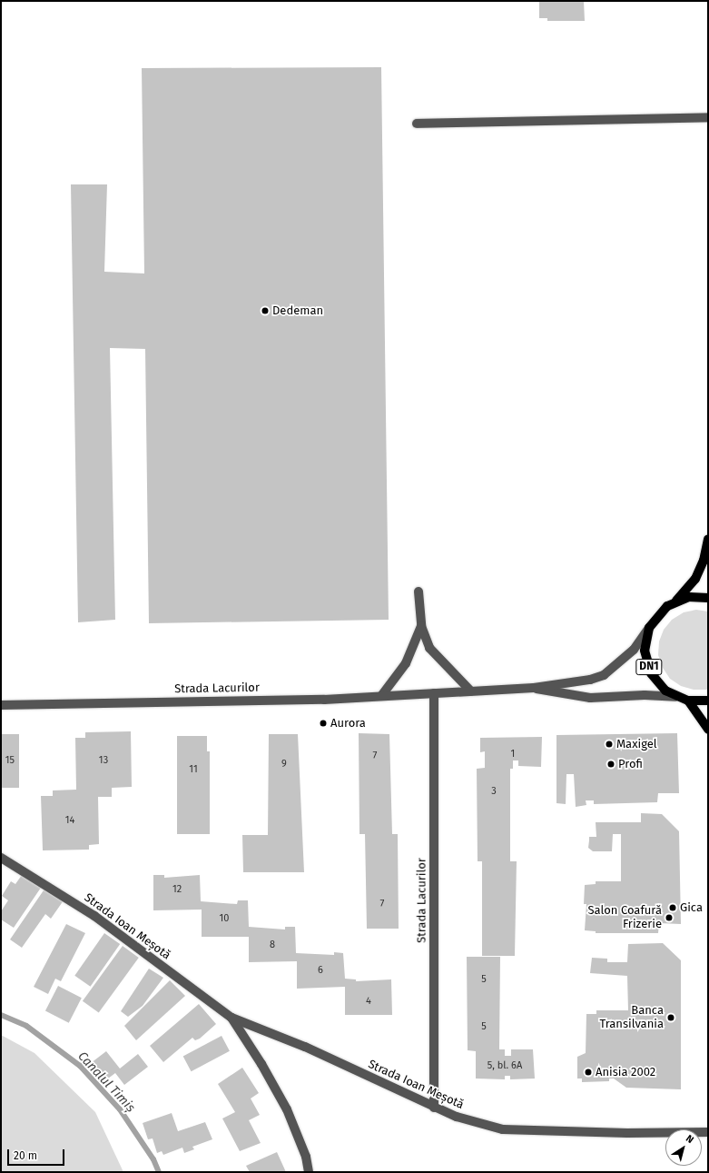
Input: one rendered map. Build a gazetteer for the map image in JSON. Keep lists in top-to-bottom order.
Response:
{
  "streets": {
    "main road": ["DN1"],
    "street": ["Strada Lacurilor", "Strada Ioan Meșotă"]
  },
  "crossings": [
    ["DN1", "Strada Lacurilor"],
    ["Strada Lacurilor", "Strada Ioan Meșotă"]
  ],
  "water": ["Canalul Timiș"],
  "places": [
    "Dedeman",
    "Aurora",
    "Maxigel",
    "Profi",
    "Gica",
    "Salon Coafură Frizerie",
    "Banca Transilvania",
    "Anisia 2002"
  ],
  "house_numbers": [
    "1",
    "7",
    "15",
    "13",
    "9",
    "11",
    "3",
    "14",
    "12",
    "7",
    "10",
    "8",
    "6",
    "5",
    "4",
    "5",
    "5, bl. 6A"
  ],
  "scale_bar": "20 m",
  "north": "top right"
}
